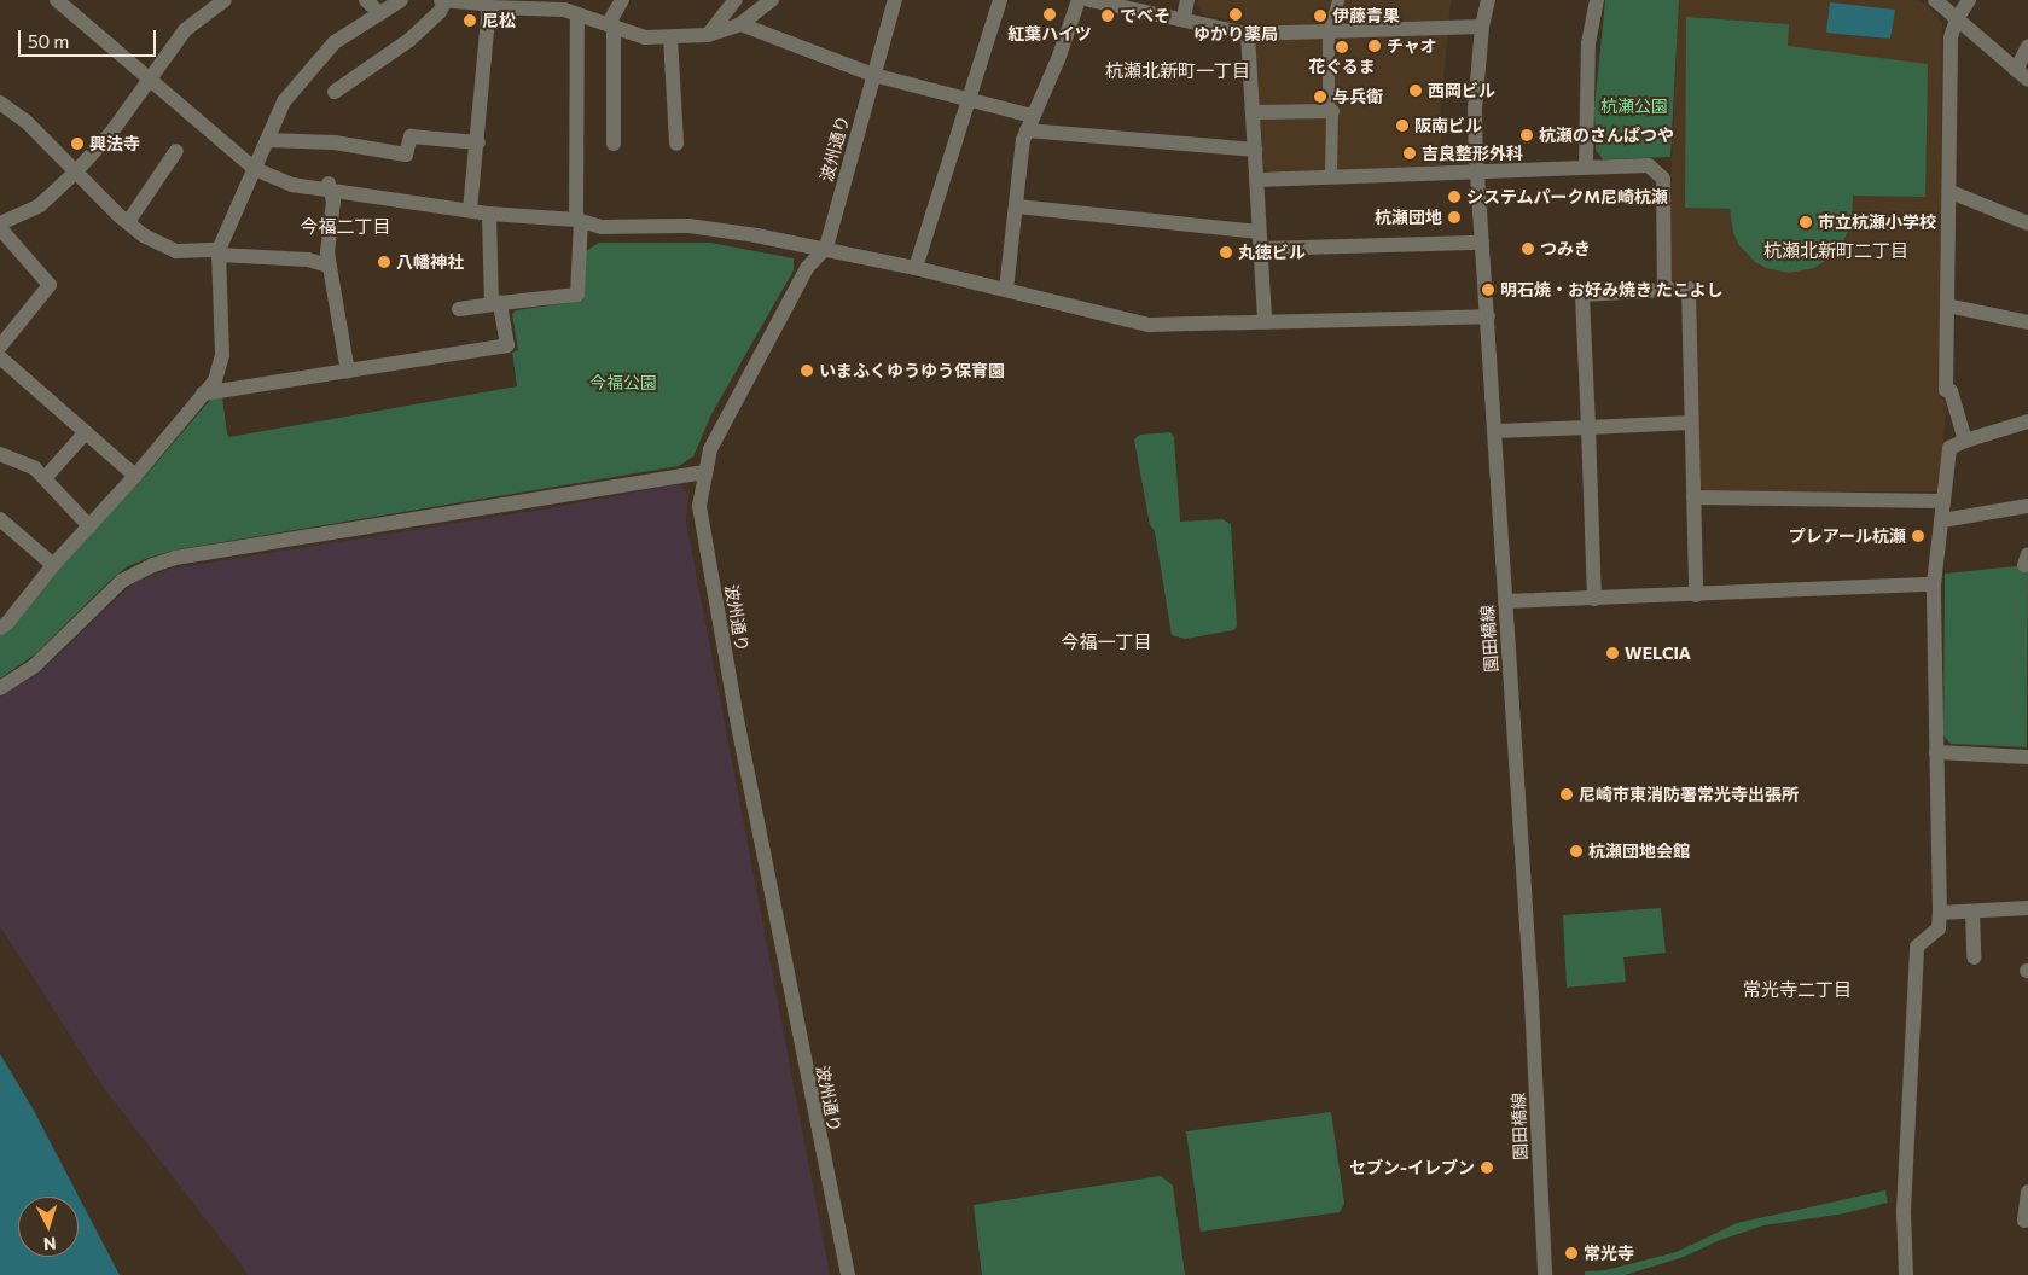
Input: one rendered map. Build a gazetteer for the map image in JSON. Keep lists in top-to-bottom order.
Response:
{
  "streets": {
    "street": ["波州通り", "園田橋線"]
  },
  "districts": [
    "杭瀬北新町一丁目",
    "今福二丁目",
    "杭瀬北新町二丁目",
    "今福一丁目",
    "常光寺二丁目"
  ],
  "parks": ["杭瀬公園", "今福公園"],
  "places": [
    "紅葉ハイツ",
    "ゆかり薬局",
    "でべそ",
    "伊藤青果",
    "尼松",
    "チャオ",
    "花ぐるま",
    "西岡ビル",
    "与兵衛",
    "阪南ビル",
    "杭瀬のさんぱつや",
    "興法寺",
    "吉良整形外科",
    "システムパークM尼崎杭瀬",
    "杭瀬団地",
    "市立杭瀬小学校",
    "つみき",
    "丸徳ビル",
    "八幡神社",
    "明石焼・お好み焼き たこよし",
    "いまふくゆうゆう保育園",
    "プレアール杭瀬",
    "WELCIA",
    "尼崎市東消防署常光寺出張所",
    "杭瀬団地会館",
    "セブン-イレブン",
    "常光寺"
  ],
  "scale_bar": "50 m",
  "north": "bottom"
}
